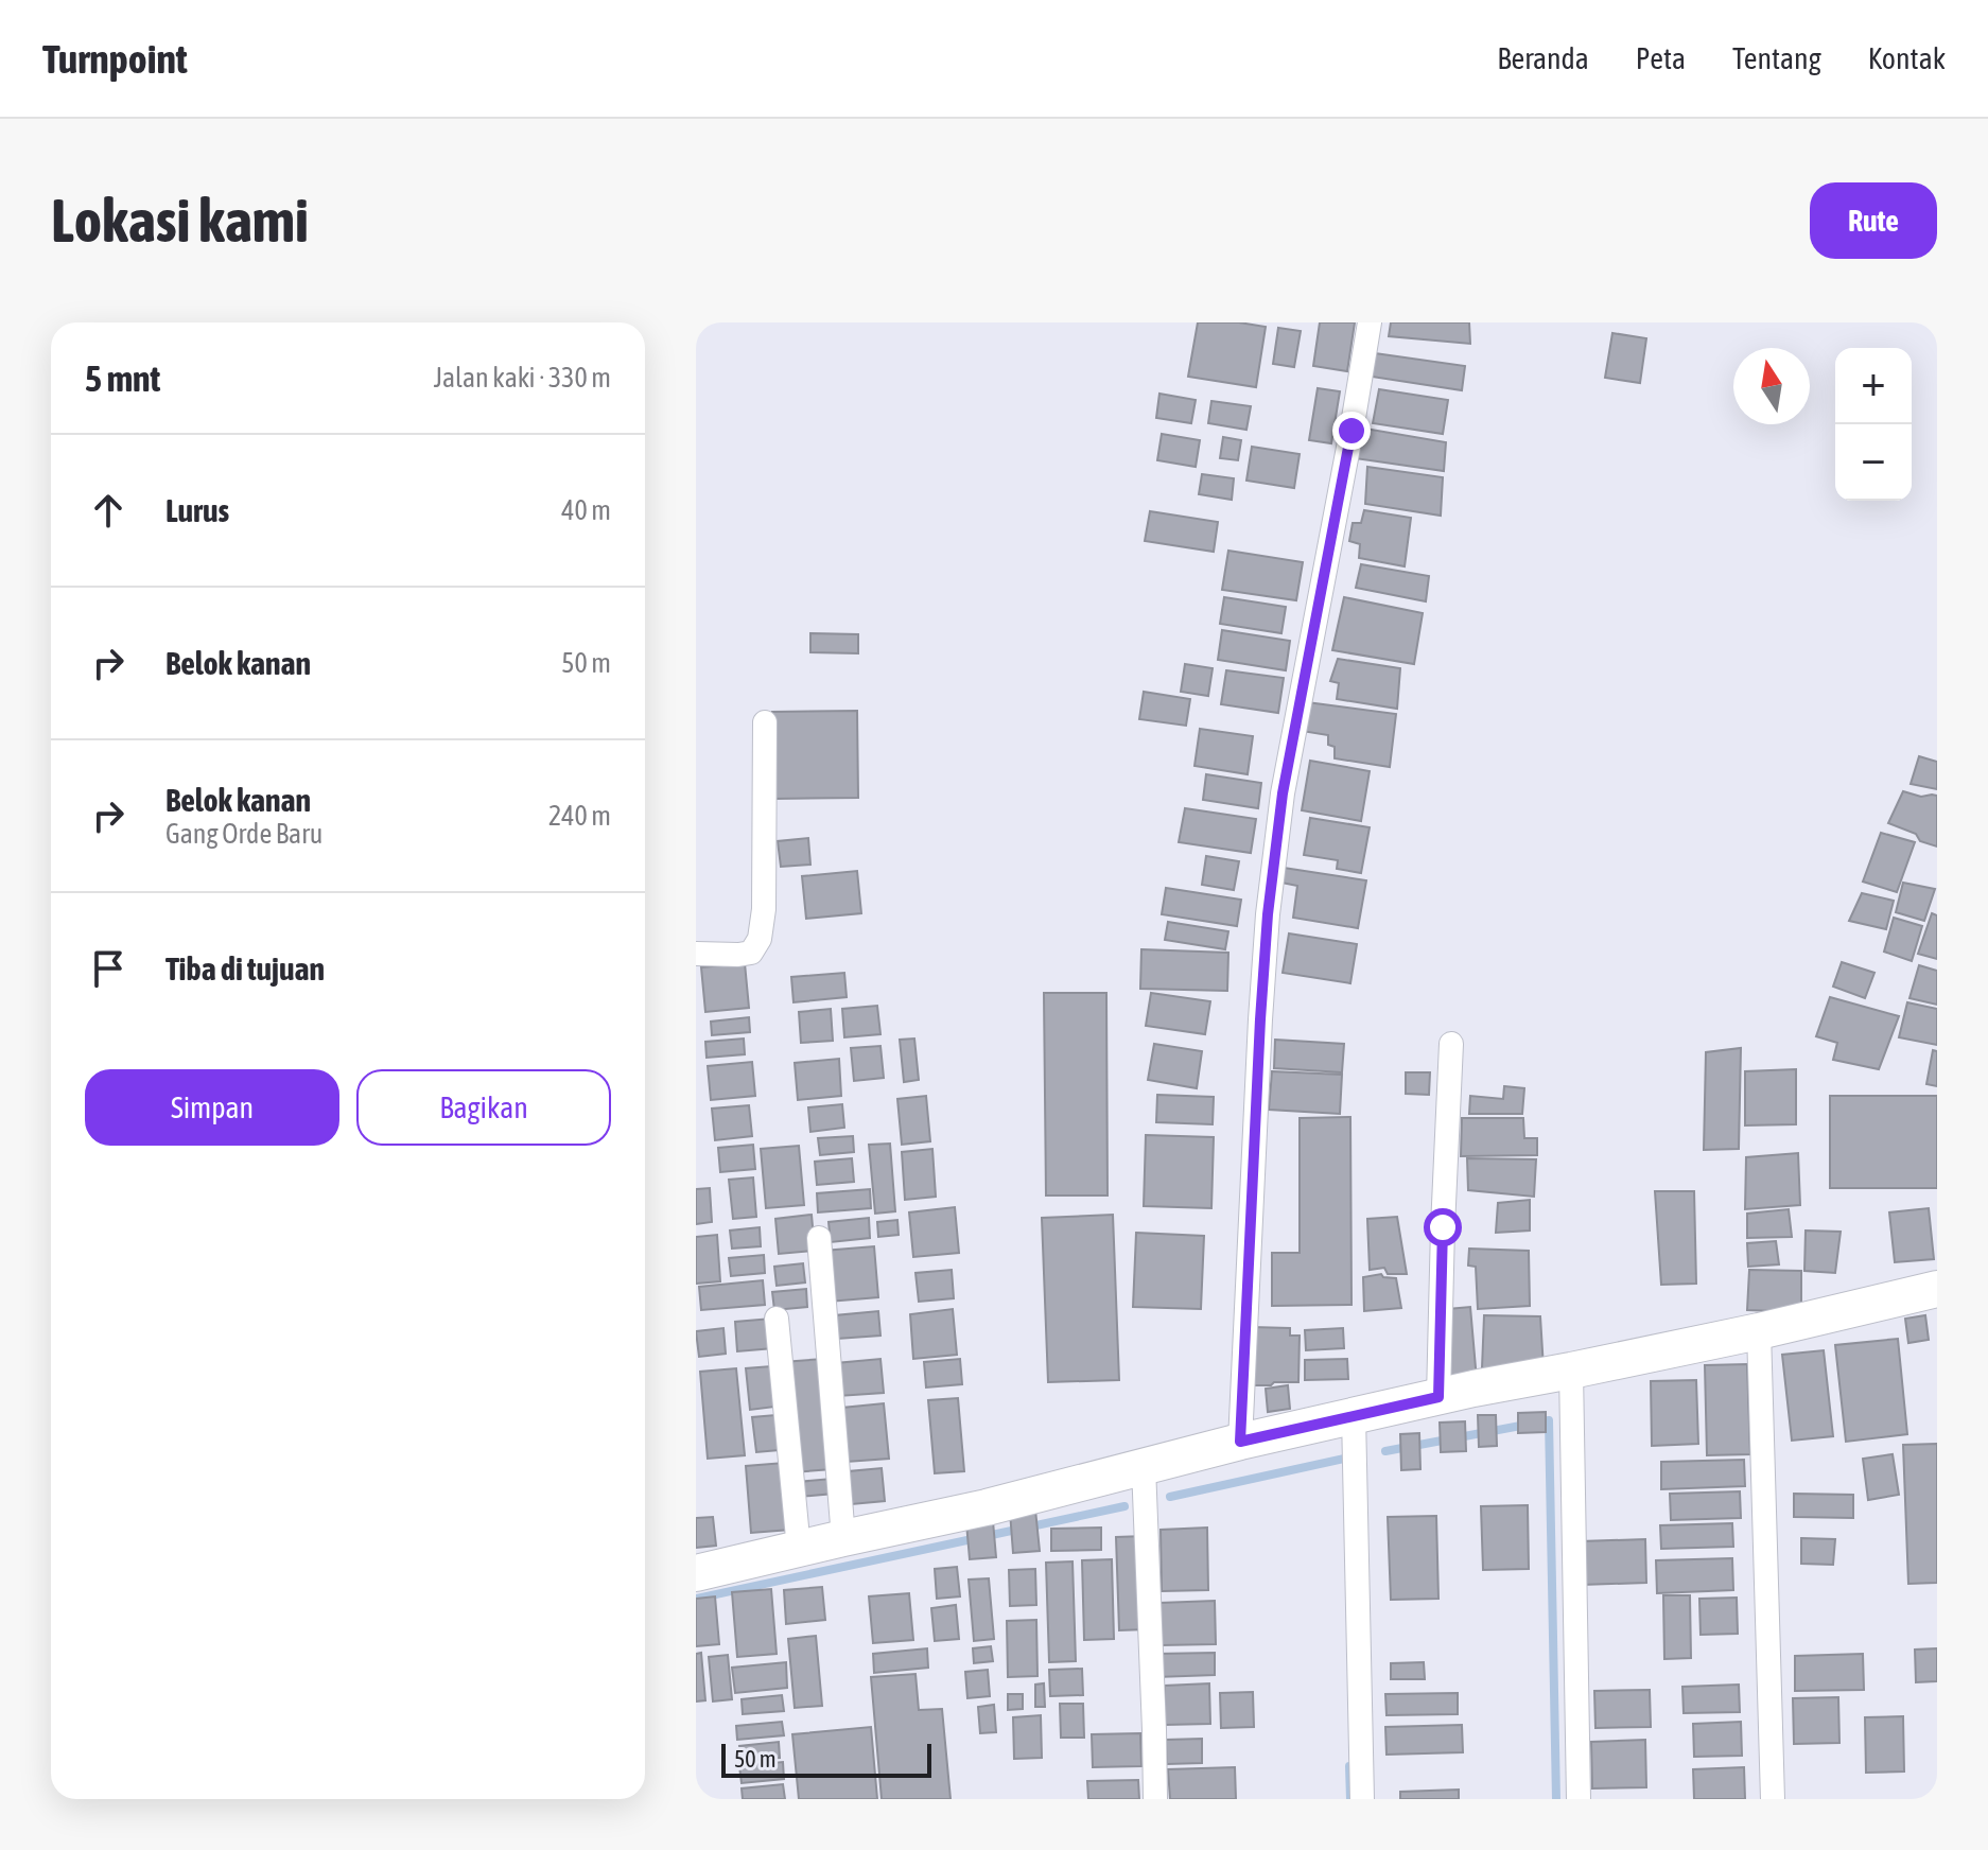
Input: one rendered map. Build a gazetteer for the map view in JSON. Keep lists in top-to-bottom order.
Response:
{
  "scale_bar": "50 m",
  "north": "top",
  "page": {
    "header": "Turnpoint",
    "nav": [
      "Beranda",
      "Peta",
      "Tentang",
      "Kontak"
    ],
    "buttons": [
      "Rute",
      ["Simpan", "Bagikan"]
    ],
    "title": "Lokasi kami",
    "heading": ["5 mnt", "Jalan kaki · 330 m"],
    "map_buttons": ["+", "−"],
    "list": [
      ["Lurus", "40 m"],
      ["Belok kanan", "50 m"],
      ["Belok kanan", "Gang Orde Baru", "240 m"],
      "Tiba di tujuan"
    ],
    "scale": "50 m"
  }
}
